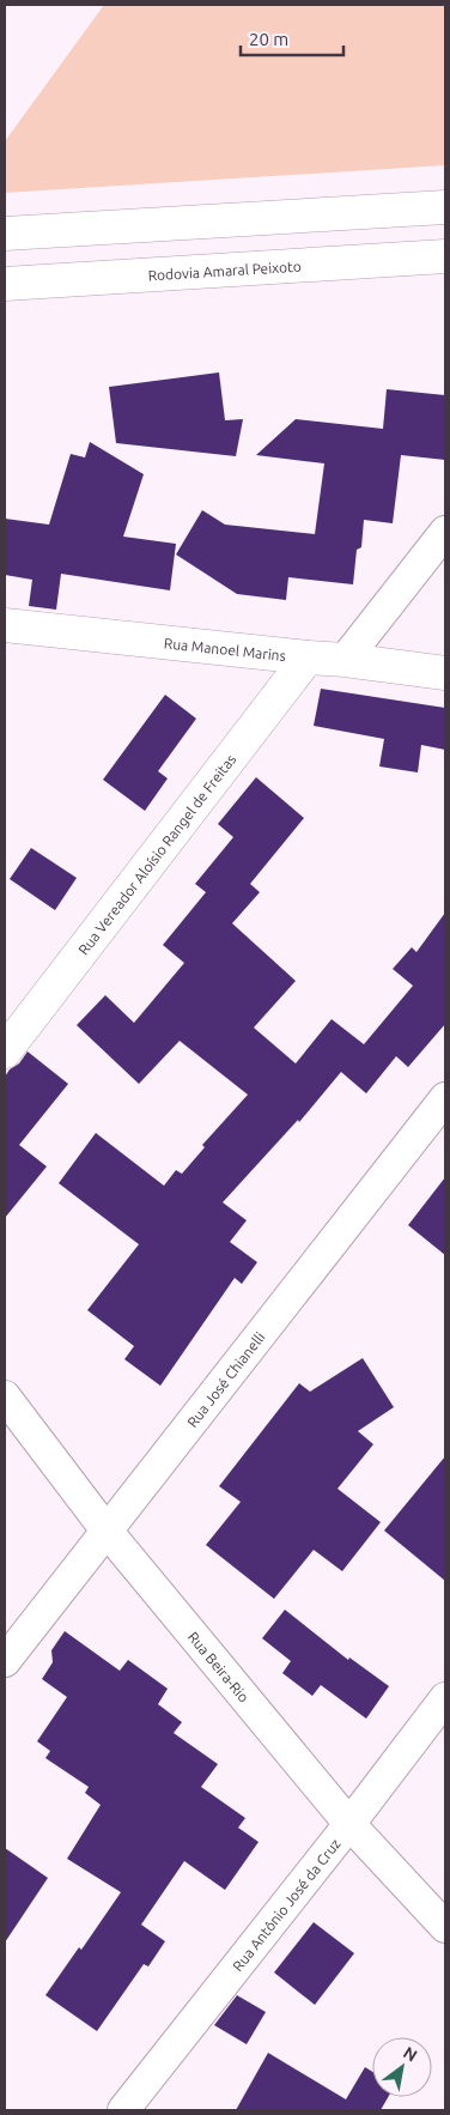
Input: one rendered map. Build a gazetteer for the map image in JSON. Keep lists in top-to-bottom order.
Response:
{
  "streets": {
    "main road": ["Rodovia Amaral Peixoto", "Rua Manoel Marins", "Rua Vereador Aloísio Rangel de Freitas"],
    "street": ["Rua José Chianelli", "Rua Beira-Rio", "Rua Antônio José da Cruz"]
  },
  "crossings": [
    ["Rua Manoel Marins", "Rua Vereador Aloísio Rangel de Freitas"],
    ["Rua José Chianelli", "Rua Beira-Rio"],
    ["Rua Beira-Rio", "Rua Antônio José da Cruz"]
  ],
  "scale_bar": "20 m",
  "north": "top right"
}
